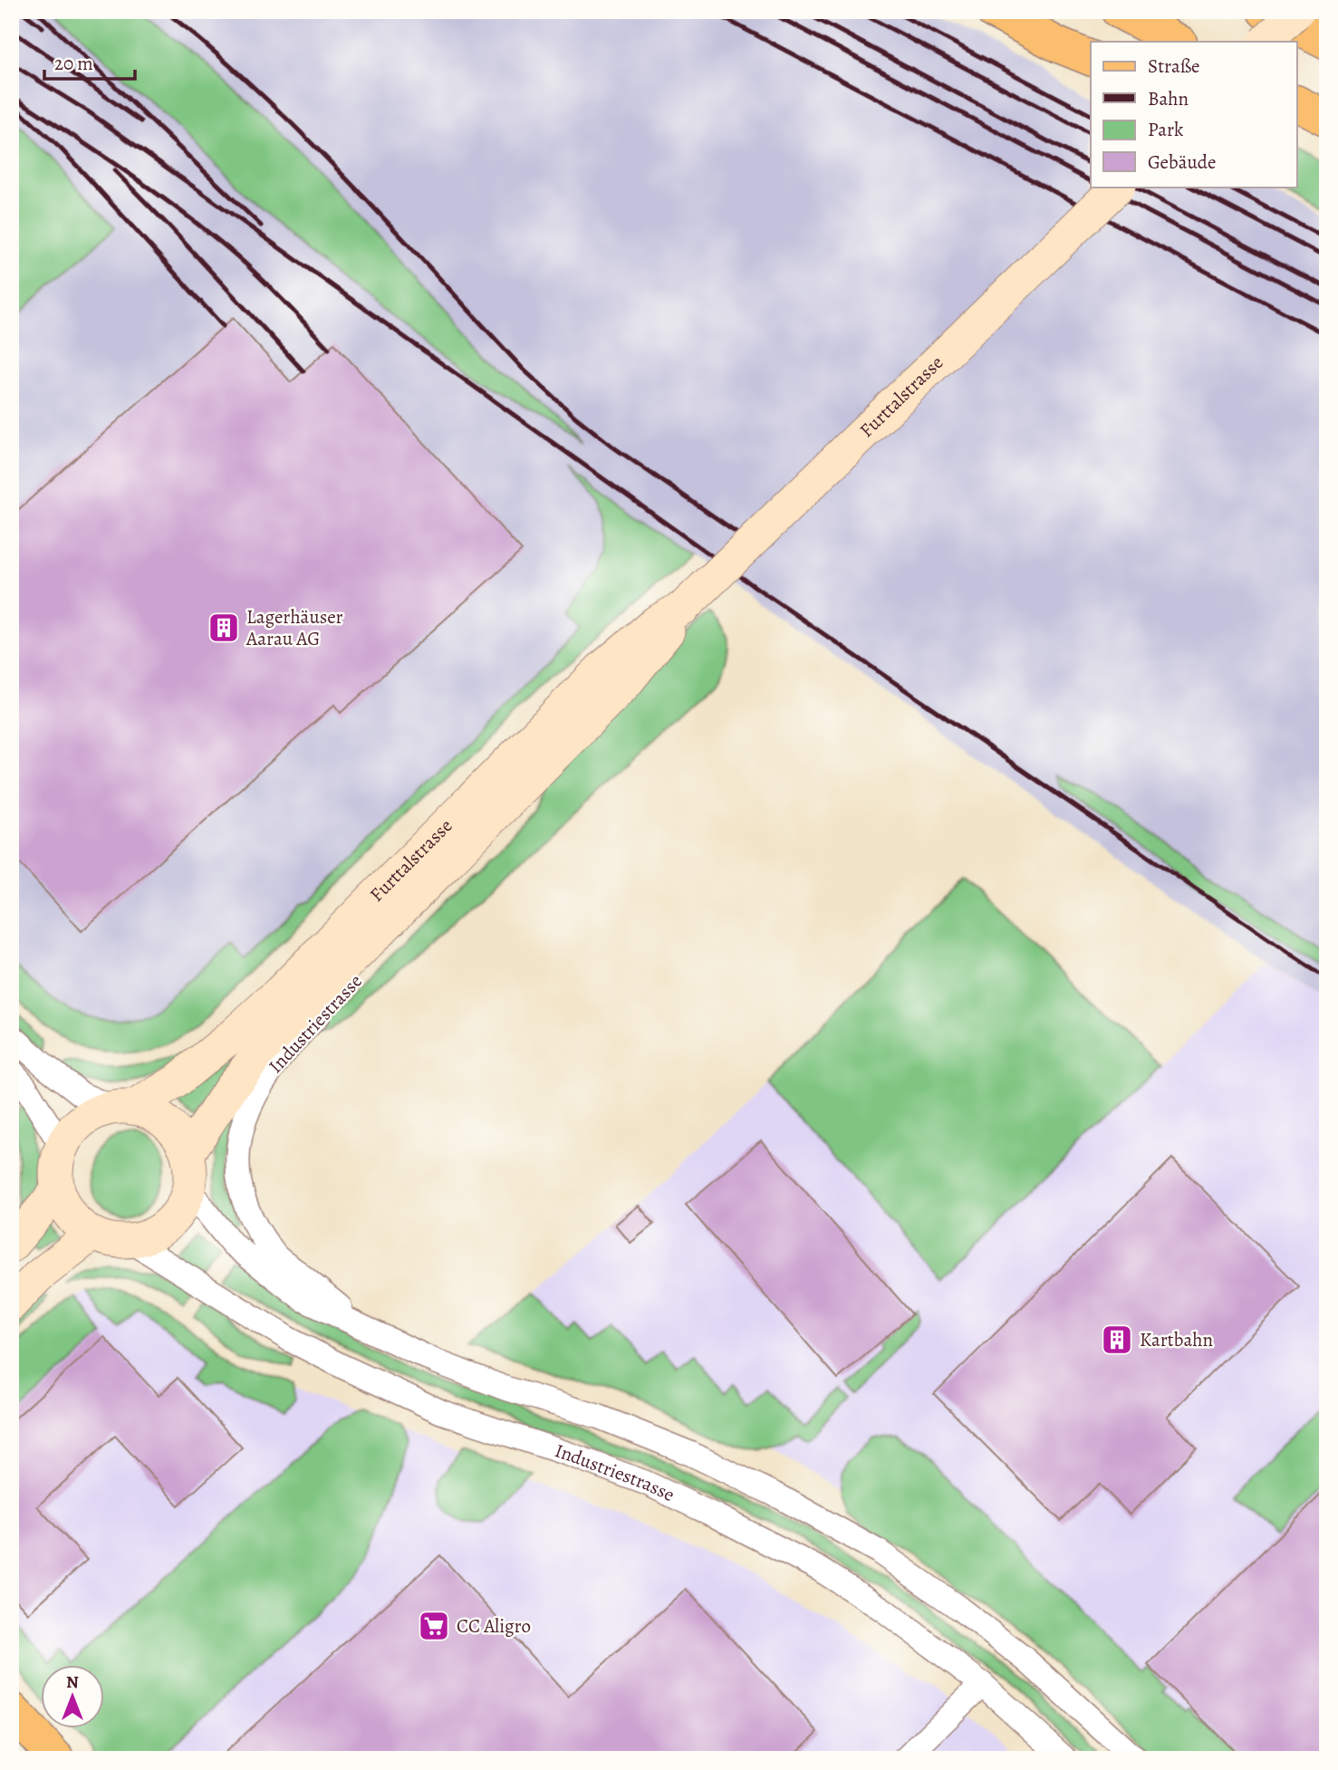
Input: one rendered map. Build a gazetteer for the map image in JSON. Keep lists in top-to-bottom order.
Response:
{
  "streets": {
    "main road": ["Furttalstrasse"],
    "street": ["Industriestrasse"]
  },
  "crossings": [
    ["Furttalstrasse", "Industriestrasse"]
  ],
  "places": {
    "building": ["Lagerhäuser Aarau AG", "Kartbahn"],
    "supermarket": ["CC Aligro"]
  },
  "legend": [
    "Straße",
    "Bahn",
    "Park",
    "Gebäude"
  ],
  "scale_bar": "20 m",
  "north": "top"
}
